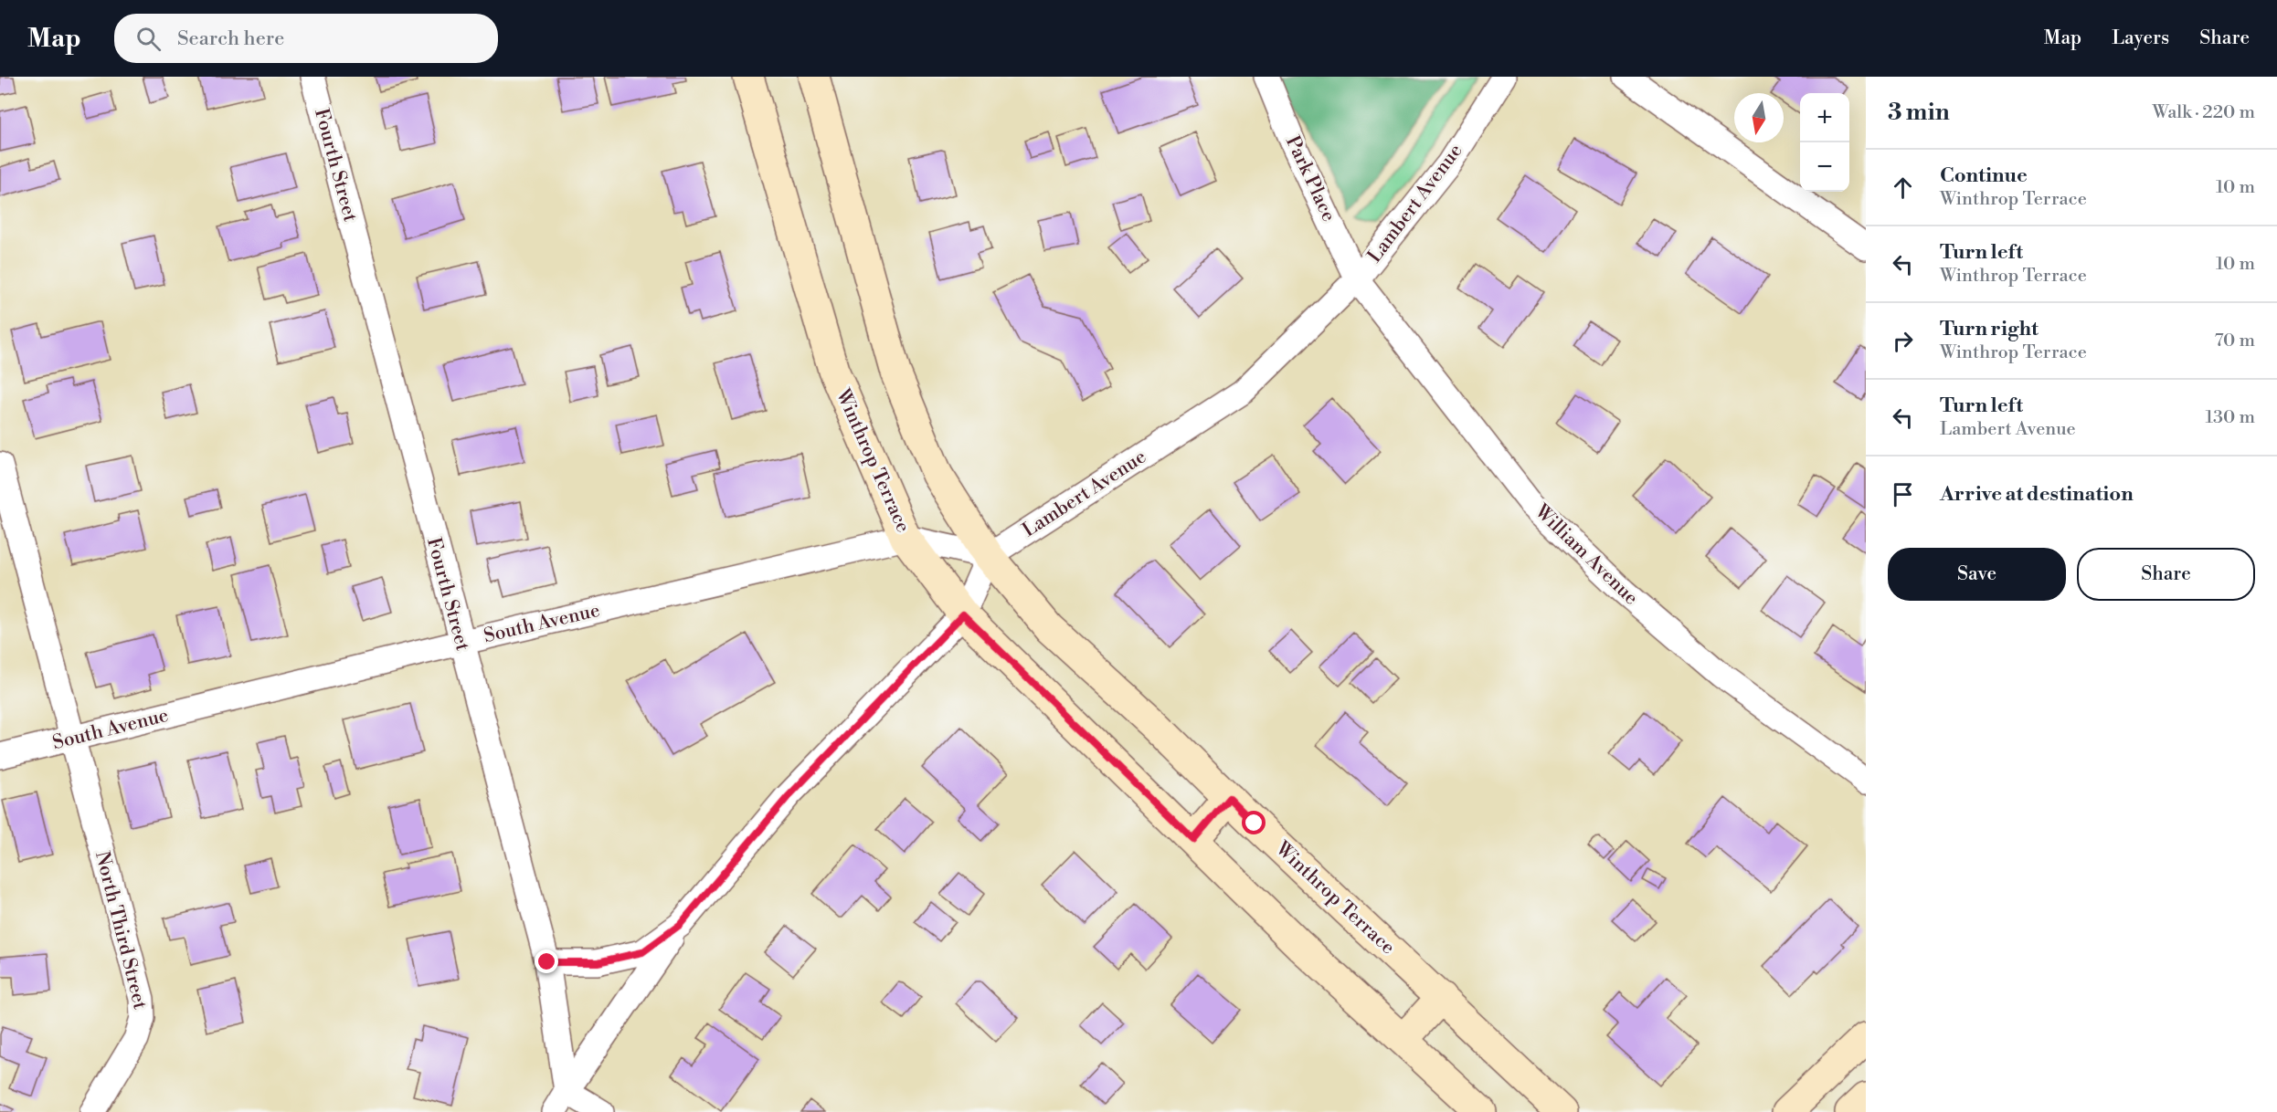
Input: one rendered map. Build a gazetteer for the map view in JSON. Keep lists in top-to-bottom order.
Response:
{
  "streets": {
    "street": [
      "Fourth Street",
      "Park Place",
      "Lambert Avenue",
      "Winthrop Terrace",
      "William Avenue",
      "South Avenue",
      "North Third Street"
    ]
  },
  "crossings": [
    ["Fourth Street", "South Avenue"],
    ["Park Place", "Lambert Avenue"],
    ["Park Place", "William Avenue"],
    ["Lambert Avenue", "Winthrop Terrace"],
    ["Lambert Avenue", "William Avenue"],
    ["Lambert Avenue", "South Avenue"],
    ["Winthrop Terrace", "South Avenue"],
    ["South Avenue", "North Third Street"]
  ],
  "north": "bottom",
  "page": {
    "header": "Map",
    "search": "Search here",
    "nav": ["Map", "Layers", "Share"],
    "heading": ["3 min", "Walk · 220 m"],
    "map_buttons": ["+", "−"],
    "list": [
      ["Continue", "Winthrop Terrace", "10 m"],
      ["Turn left", "Winthrop Terrace", "10 m"],
      ["Turn right", "Winthrop Terrace", "70 m"],
      ["Turn left", "Lambert Avenue", "130 m"],
      "Arrive at destination"
    ],
    "buttons": ["Save", "Share"]
  }
}
